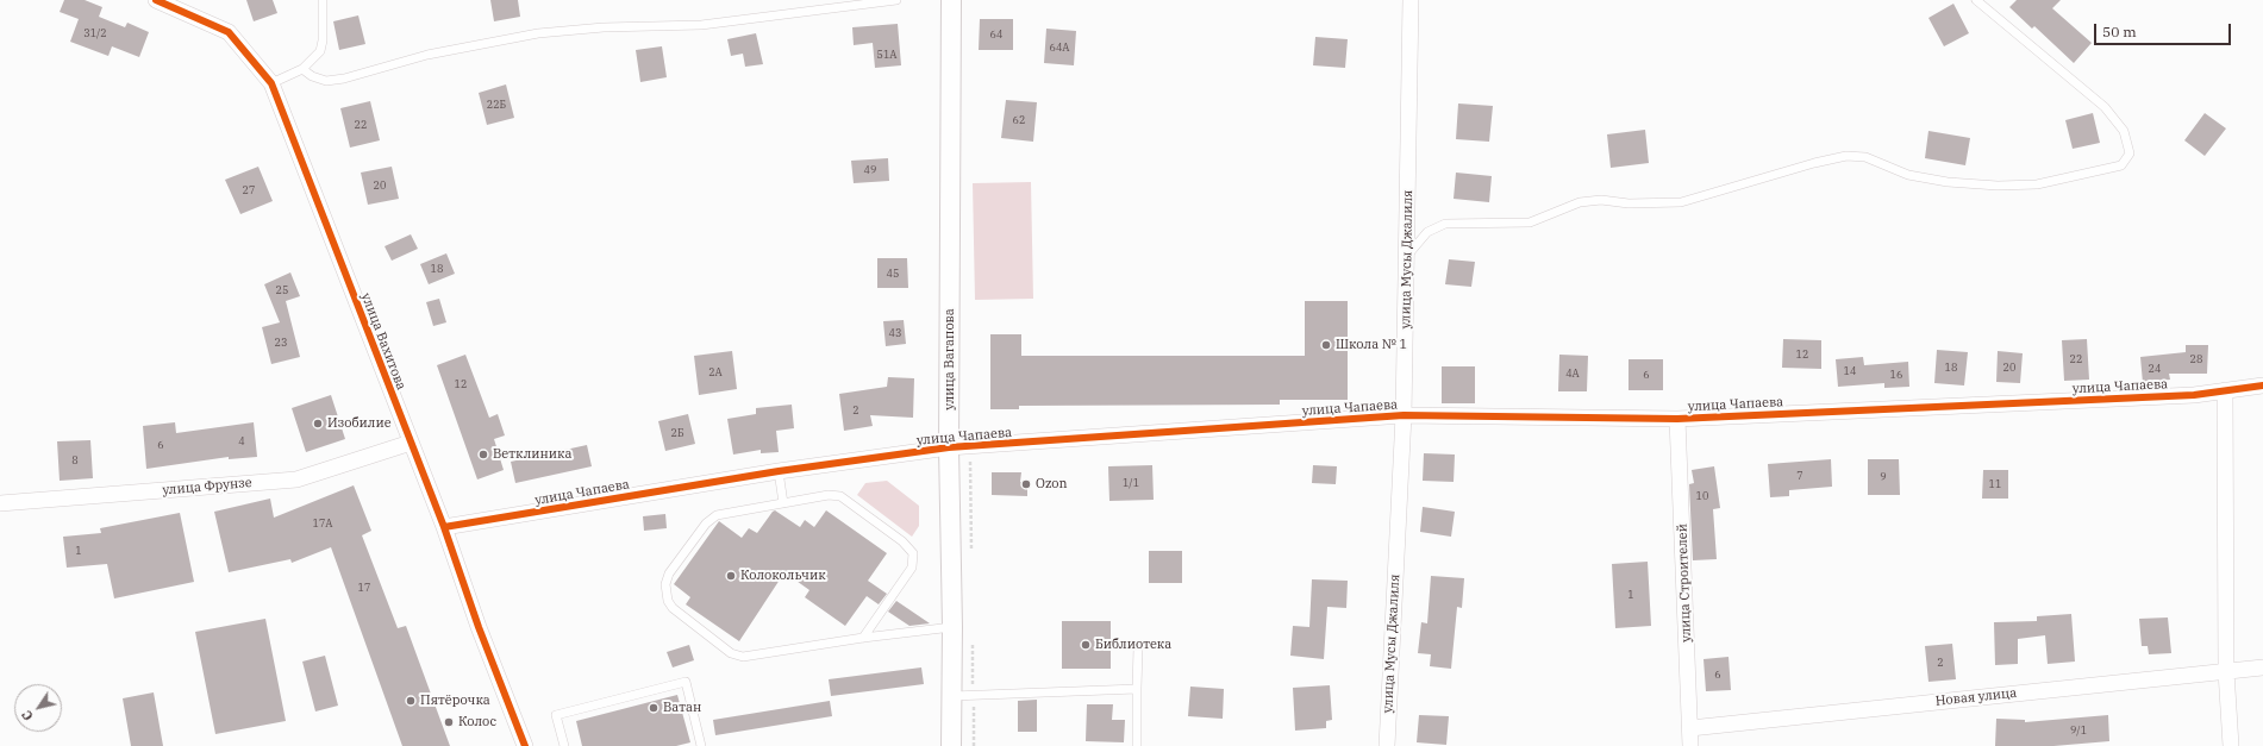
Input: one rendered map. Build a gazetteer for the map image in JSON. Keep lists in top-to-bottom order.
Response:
{
  "streets": {
    "street": [
      "улица Мусы Джалиля",
      "улица Вахитова",
      "улица Вагапова",
      "улица Чапаева",
      "улица Фрунзе",
      "улица Строителей",
      "Новая улица"
    ]
  },
  "crossings": [
    ["улица Мусы Джалиля", "улица Чапаева"],
    ["улица Вахитова", "улица Чапаева"],
    ["улица Вахитова", "улица Фрунзе"],
    ["улица Вагапова", "улица Чапаева"],
    ["улица Чапаева", "улица Строителей"],
    ["улица Строителей", "Новая улица"]
  ],
  "places": [
    "Школа № 1",
    "Изобилие",
    "Ветклиника",
    "Ozon",
    "Колокольчик",
    "Библиотека",
    "Пятёрочка",
    "Ватан",
    "Колос"
  ],
  "house_numbers": [
    "31/2",
    "64",
    "64А",
    "51А",
    "22Б",
    "62",
    "22",
    "49",
    "20",
    "27",
    "18",
    "45",
    "25",
    "43",
    "23",
    "12",
    "22",
    "28",
    "18",
    "20",
    "24",
    "14",
    "2А",
    "4А",
    "6",
    "16",
    "12",
    "2",
    "2Б",
    "4",
    "6",
    "8",
    "7",
    "9",
    "1/1",
    "11",
    "10",
    "17А",
    "1",
    "17",
    "1",
    "2",
    "6",
    "9/1"
  ],
  "scale_bar": "50 m",
  "north": "bottom left"
}
